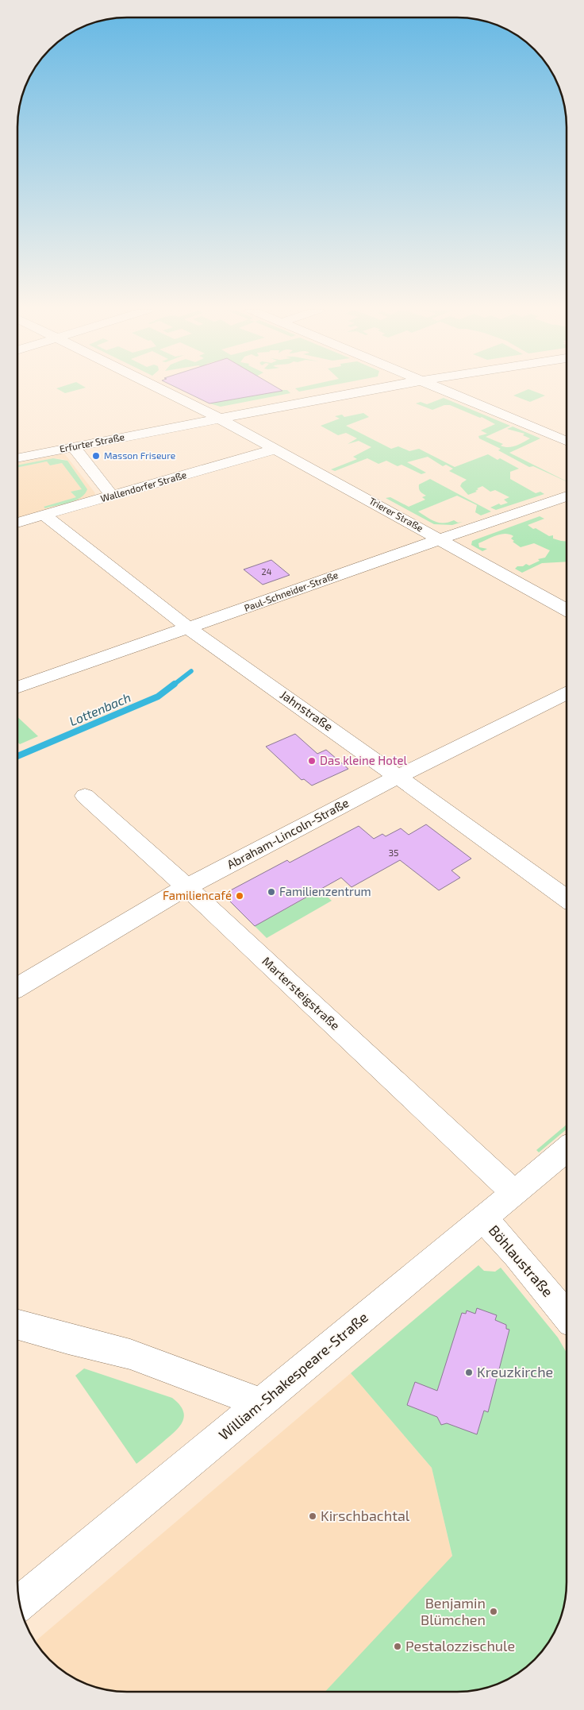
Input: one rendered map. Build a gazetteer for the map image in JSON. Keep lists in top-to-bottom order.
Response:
{
  "streets": {
    "street": [
      "Erfurter Straße",
      "Wallendorfer Straße",
      "Trierer Straße",
      "Paul-Schneider-Straße",
      "Jahnstraße",
      "Abraham-Lincoln-Straße",
      "Martersteigstraße",
      "Böhlaustraße",
      "William-Shakespeare-Straße"
    ]
  },
  "crossings": [
    ["Erfurter Straße", "Trierer Straße"],
    ["Wallendorfer Straße", "Trierer Straße"],
    ["Wallendorfer Straße", "Jahnstraße"],
    ["Trierer Straße", "Paul-Schneider-Straße"],
    ["Paul-Schneider-Straße", "Jahnstraße"],
    ["Jahnstraße", "Abraham-Lincoln-Straße"],
    ["Abraham-Lincoln-Straße", "Martersteigstraße"],
    ["Martersteigstraße", "William-Shakespeare-Straße"],
    ["Böhlaustraße", "William-Shakespeare-Straße"]
  ],
  "water": ["Lottenbach"],
  "places": [
    "Masson Friseure",
    "Das kleine Hotel",
    "Familienzentrum",
    "Familiencafé",
    "Kreuzkirche",
    "Kirschbachtal",
    "Benjamin Blümchen",
    "Pestalozzischule"
  ],
  "house_numbers": ["24", "35"]
}
